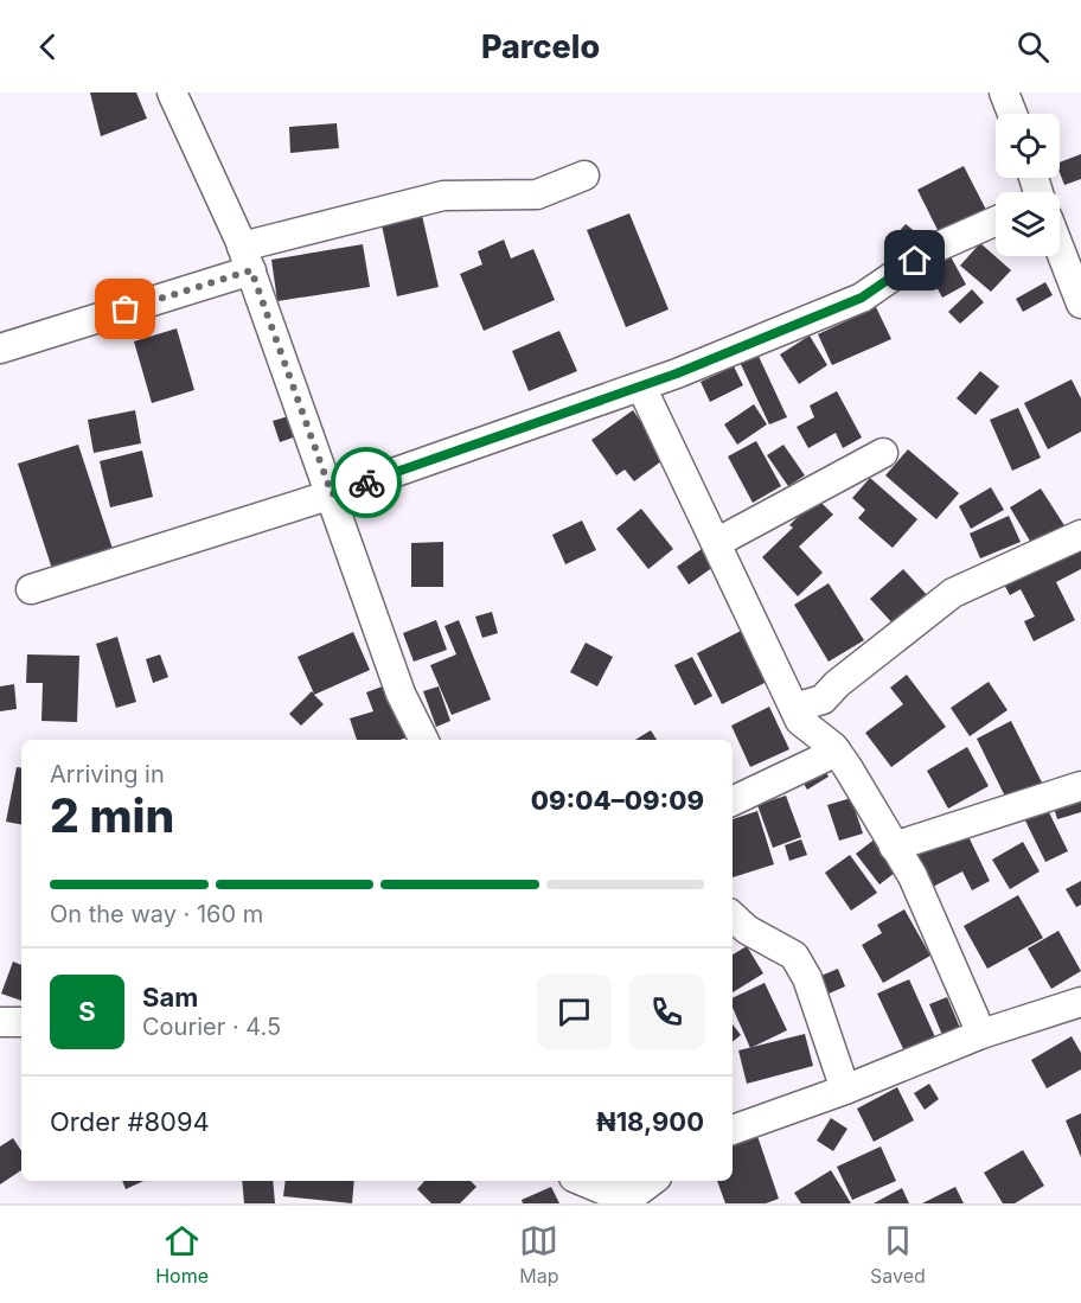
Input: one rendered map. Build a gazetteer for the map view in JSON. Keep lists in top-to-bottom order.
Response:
{
  "page": {
    "header": "Parcelo",
    "heading": ["2 min", "Arriving in", "09:04–09:09"],
    "panel": [
      "Sam",
      "Courier · 4.5",
      "Order #8094",
      "₦18,900"
    ],
    "bar": "On the way · 160 m",
    "round": "S",
    "tabs": ["Home", "Map", "Saved"]
  }
}
